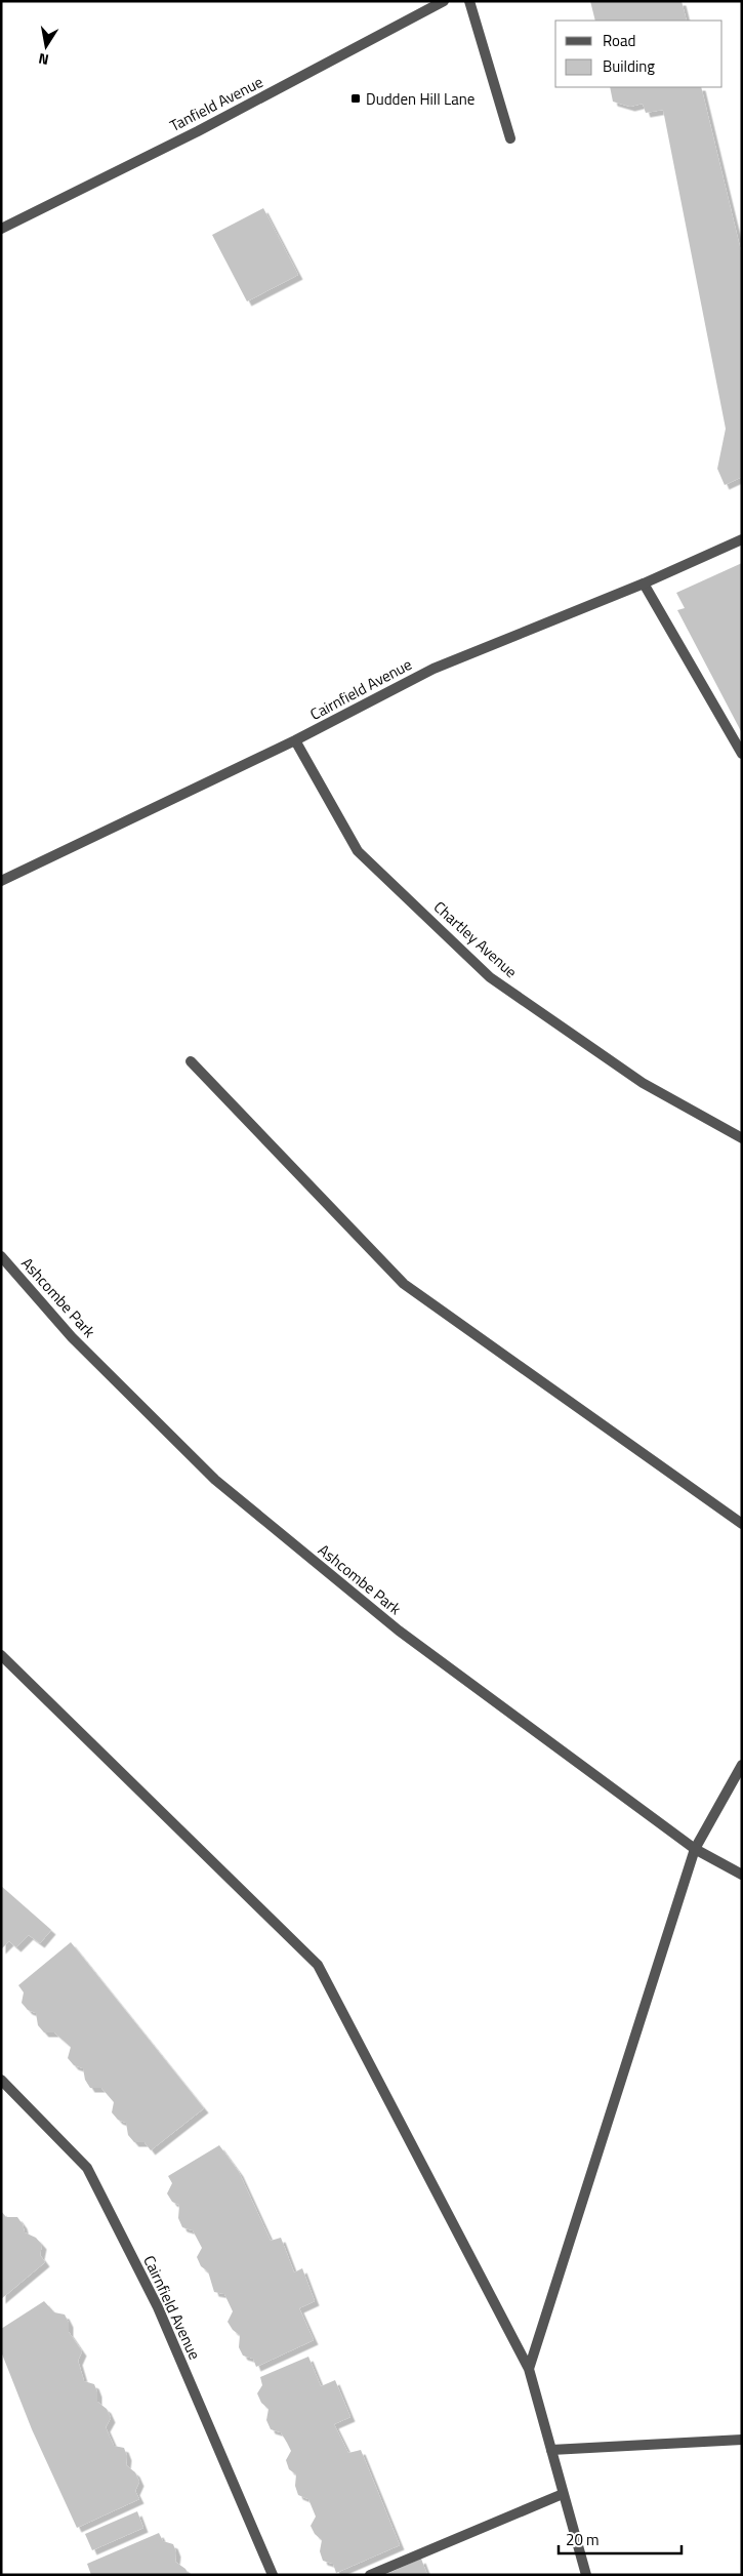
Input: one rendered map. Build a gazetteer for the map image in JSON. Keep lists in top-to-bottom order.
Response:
{
  "streets": {
    "street": [
      "Tanfield Avenue",
      "Cairnfield Avenue",
      "Chartley Avenue",
      "Ashcombe Park"
    ]
  },
  "crossings": [
    ["Cairnfield Avenue", "Chartley Avenue"]
  ],
  "places": {
    "transit": ["Dudden Hill Lane"]
  },
  "legend": ["Road", "Building"],
  "scale_bar": "20 m",
  "north": "bottom"
}
